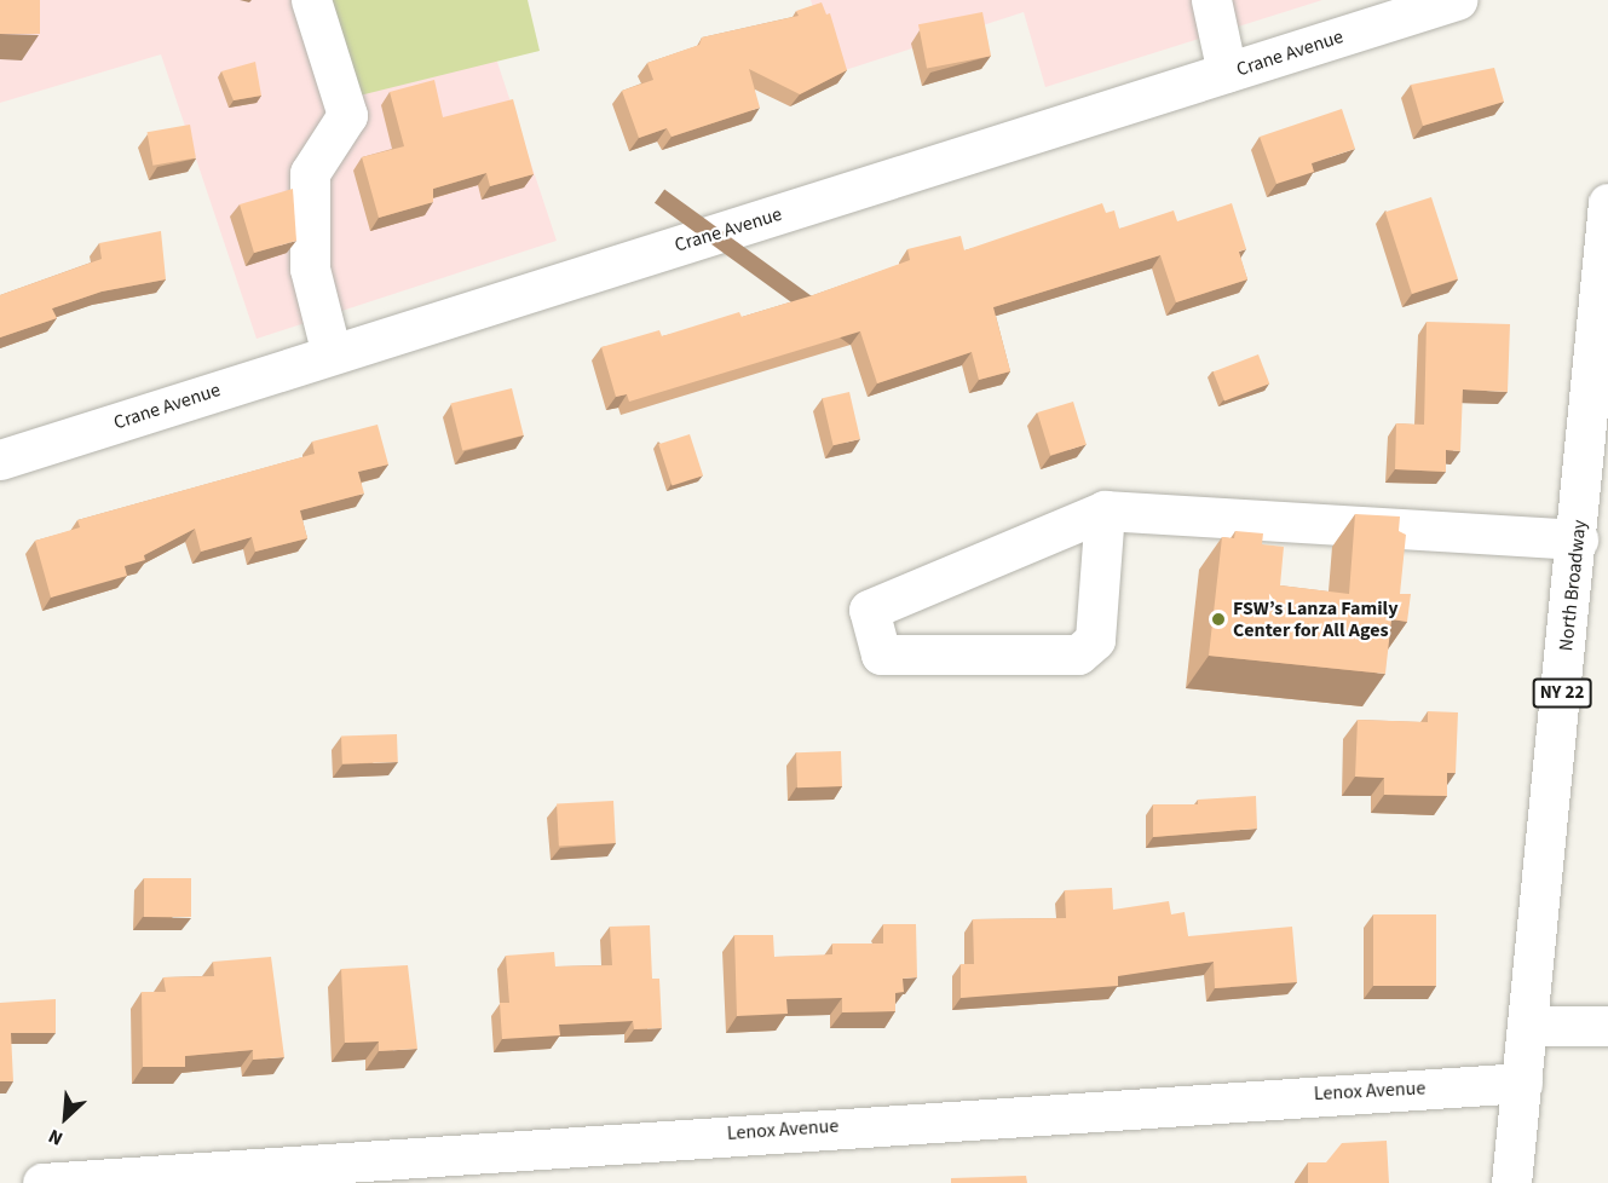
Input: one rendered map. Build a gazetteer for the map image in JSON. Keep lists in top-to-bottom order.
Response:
{
  "streets": {
    "street": [
      "Crane Avenue",
      "North Broadway",
      "NY 22",
      "Lenox Avenue"
    ]
  },
  "crossings": [
    ["North Broadway", "Lenox Avenue"]
  ],
  "places": ["FSW’s Lanza Family Center for All Ages"],
  "north": "bottom left"
}
